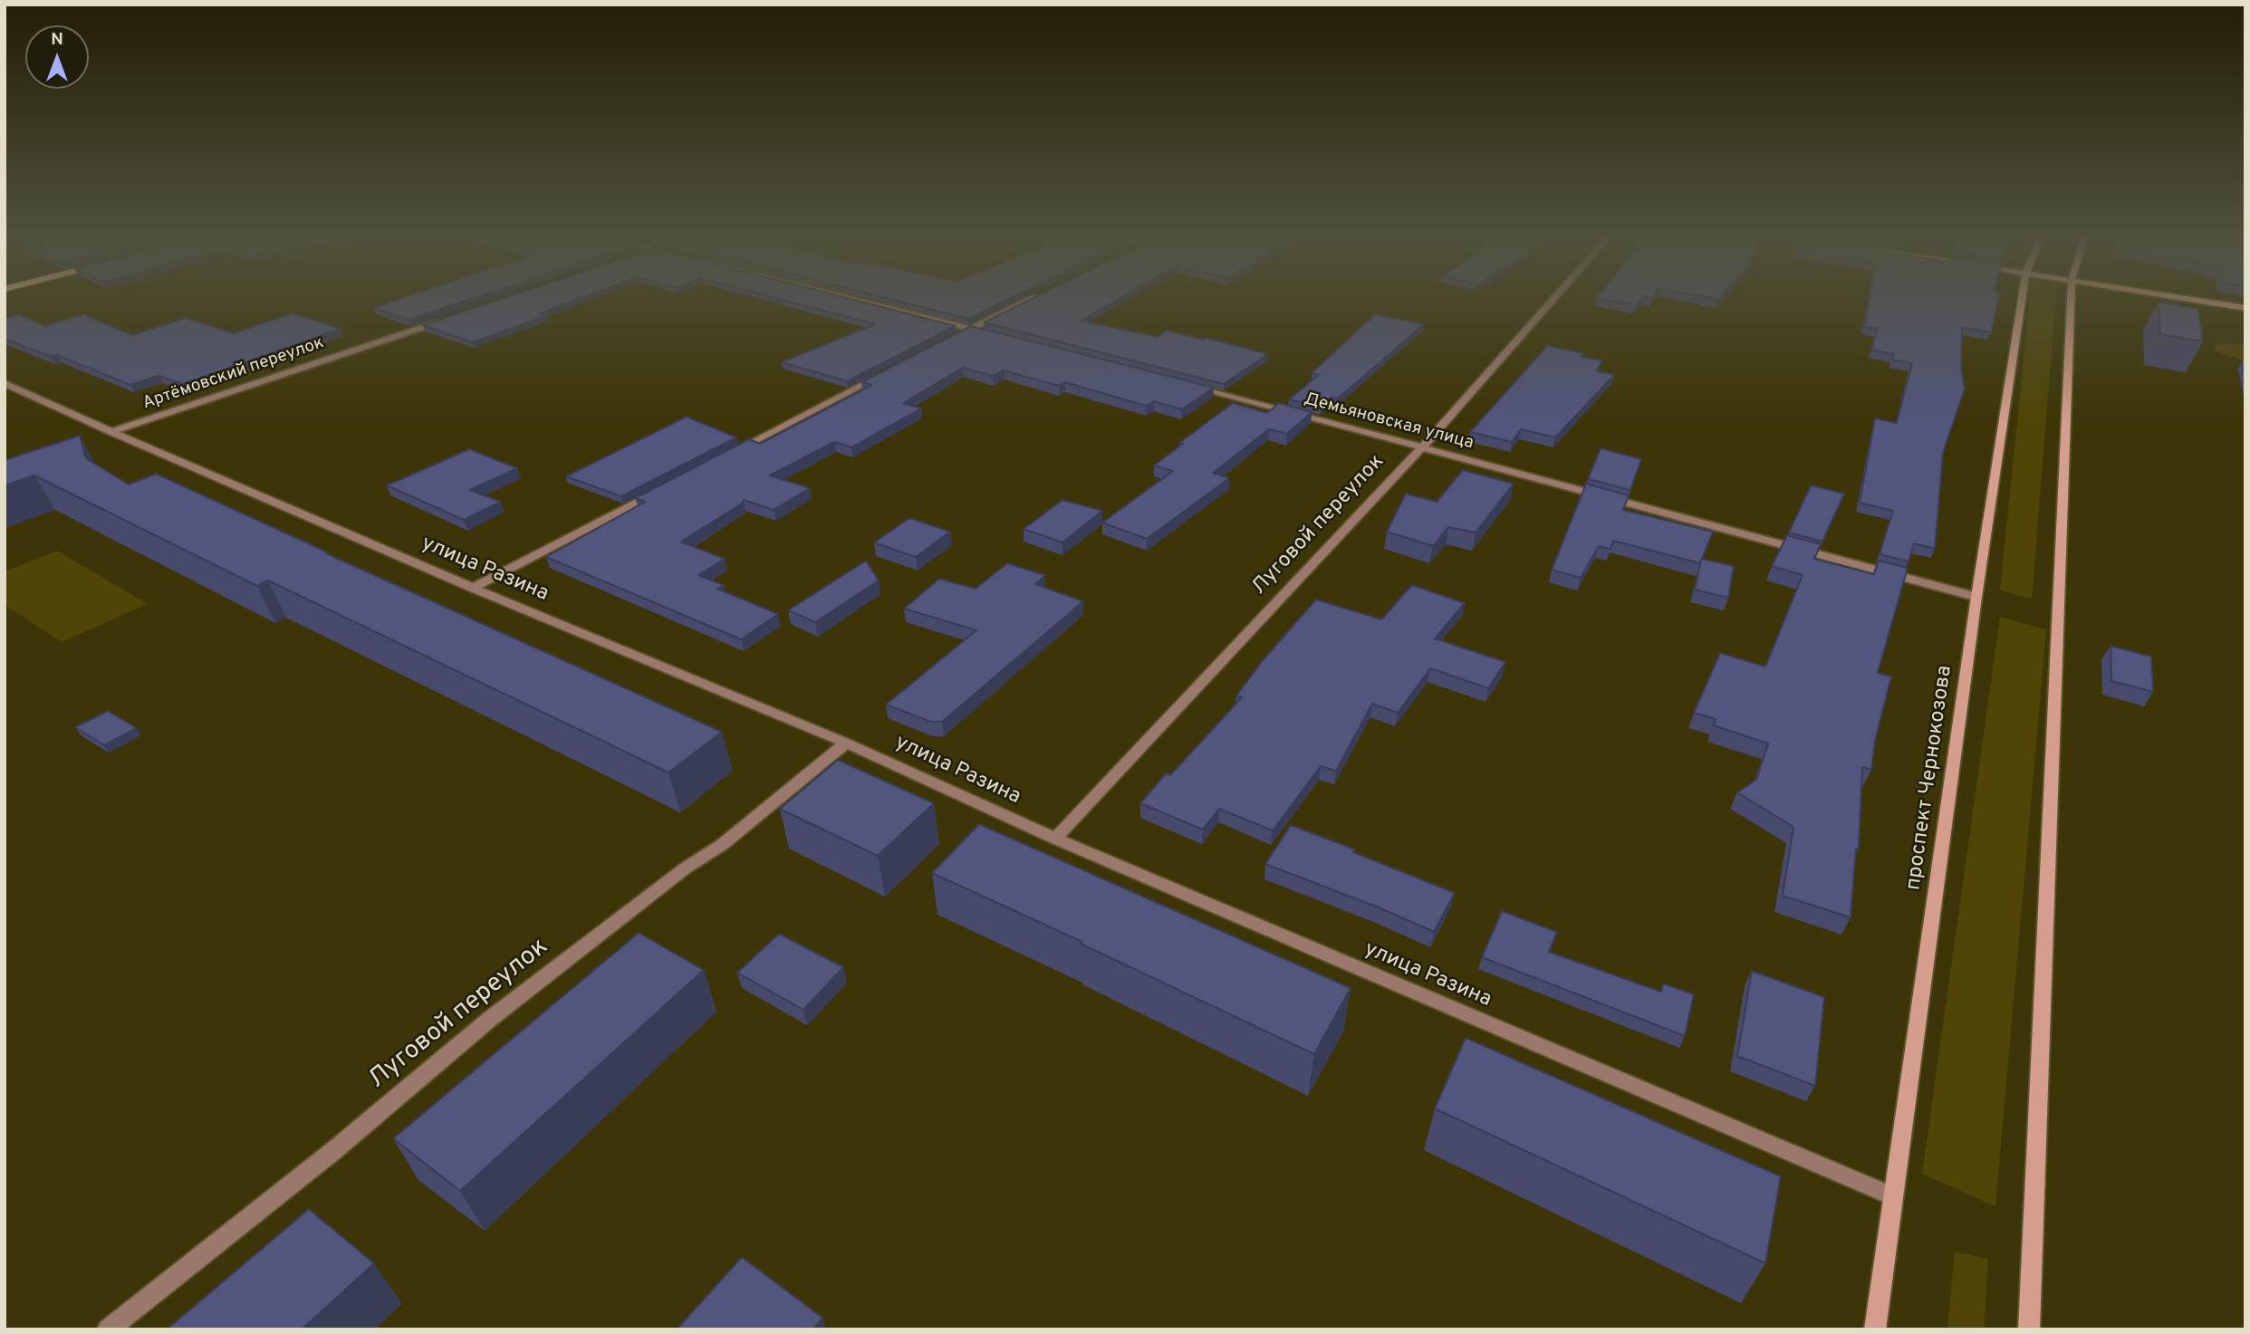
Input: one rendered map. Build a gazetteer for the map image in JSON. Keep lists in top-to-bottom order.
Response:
{
  "streets": {
    "street": [
      "Артёмовский переулок",
      "Демьяновская улица",
      "Луговой переулок",
      "улица Разина",
      "проспект Чернокозова"
    ]
  },
  "crossings": [
    ["Артёмовский переулок", "улица Разина"],
    ["Демьяновская улица", "Луговой переулок"],
    ["Демьяновская улица", "проспект Чернокозова"],
    ["Луговой переулок", "улица Разина"],
    ["улица Разина", "проспект Чернокозова"]
  ],
  "north": "top"
}
